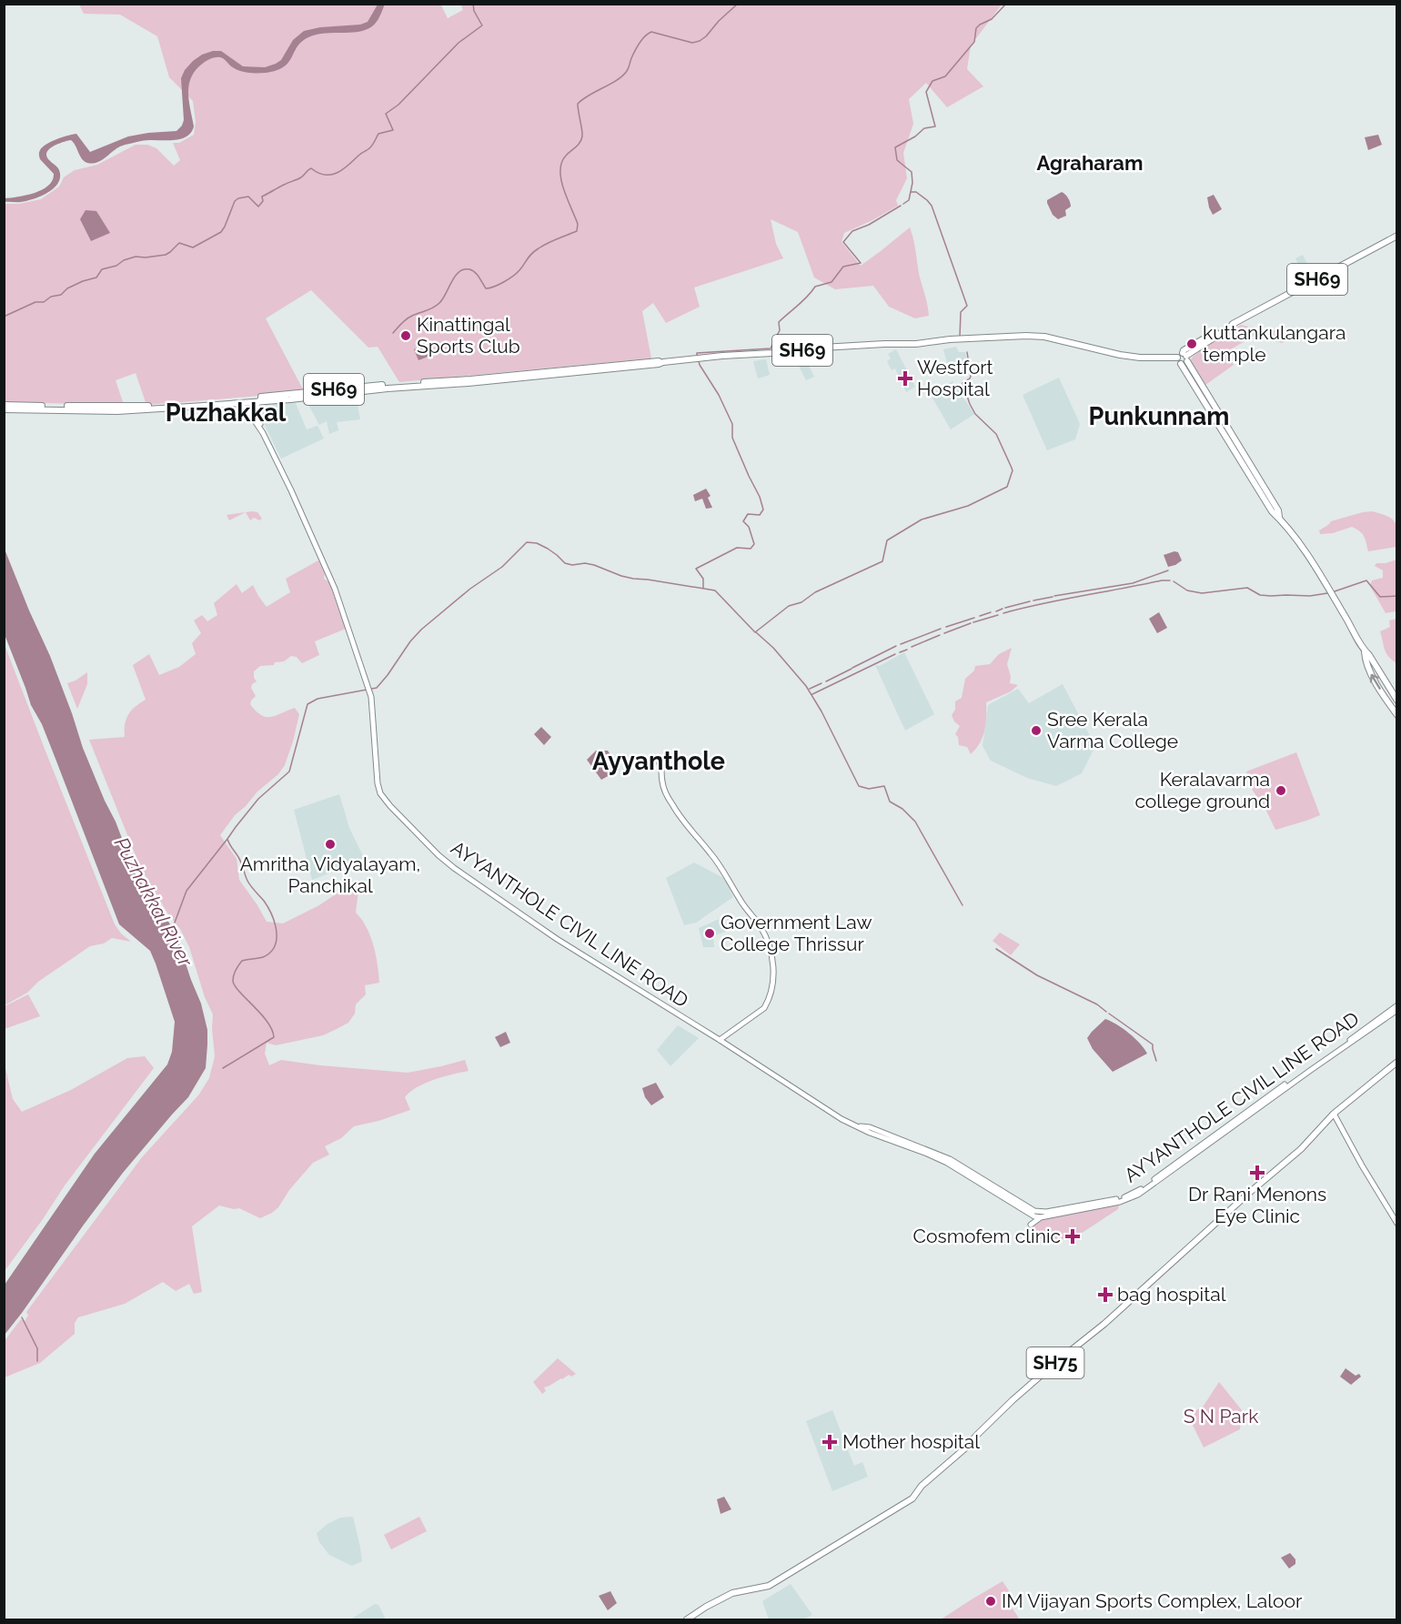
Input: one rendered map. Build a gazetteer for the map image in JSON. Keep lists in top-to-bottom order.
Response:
{
  "streets": {
    "main road": ["SH69", "AYYANTHOLE CIVIL LINE ROAD", "SH75"]
  },
  "districts": [
    "Agraharam",
    "Puzhakkal",
    "Punkunnam",
    "Ayyanthole"
  ],
  "water": ["Puzhakkal River"],
  "parks": ["S N Park"],
  "places": {
    "other": [
      "Kinattingal Sports Club",
      "kuttankulangara temple",
      "Sree Kerala Varma College",
      "Keralavarma college ground",
      "Amritha Vidyalayam, Panchikal",
      "Government Law College Thrissur",
      "IM Vijayan Sports Complex, Laloor"
    ],
    "health": [
      "Westfort Hospital",
      "Dr Rani Menons Eye Clinic",
      "Cosmofem clinic",
      "bag hospital",
      "Mother hospital"
    ]
  }
}
